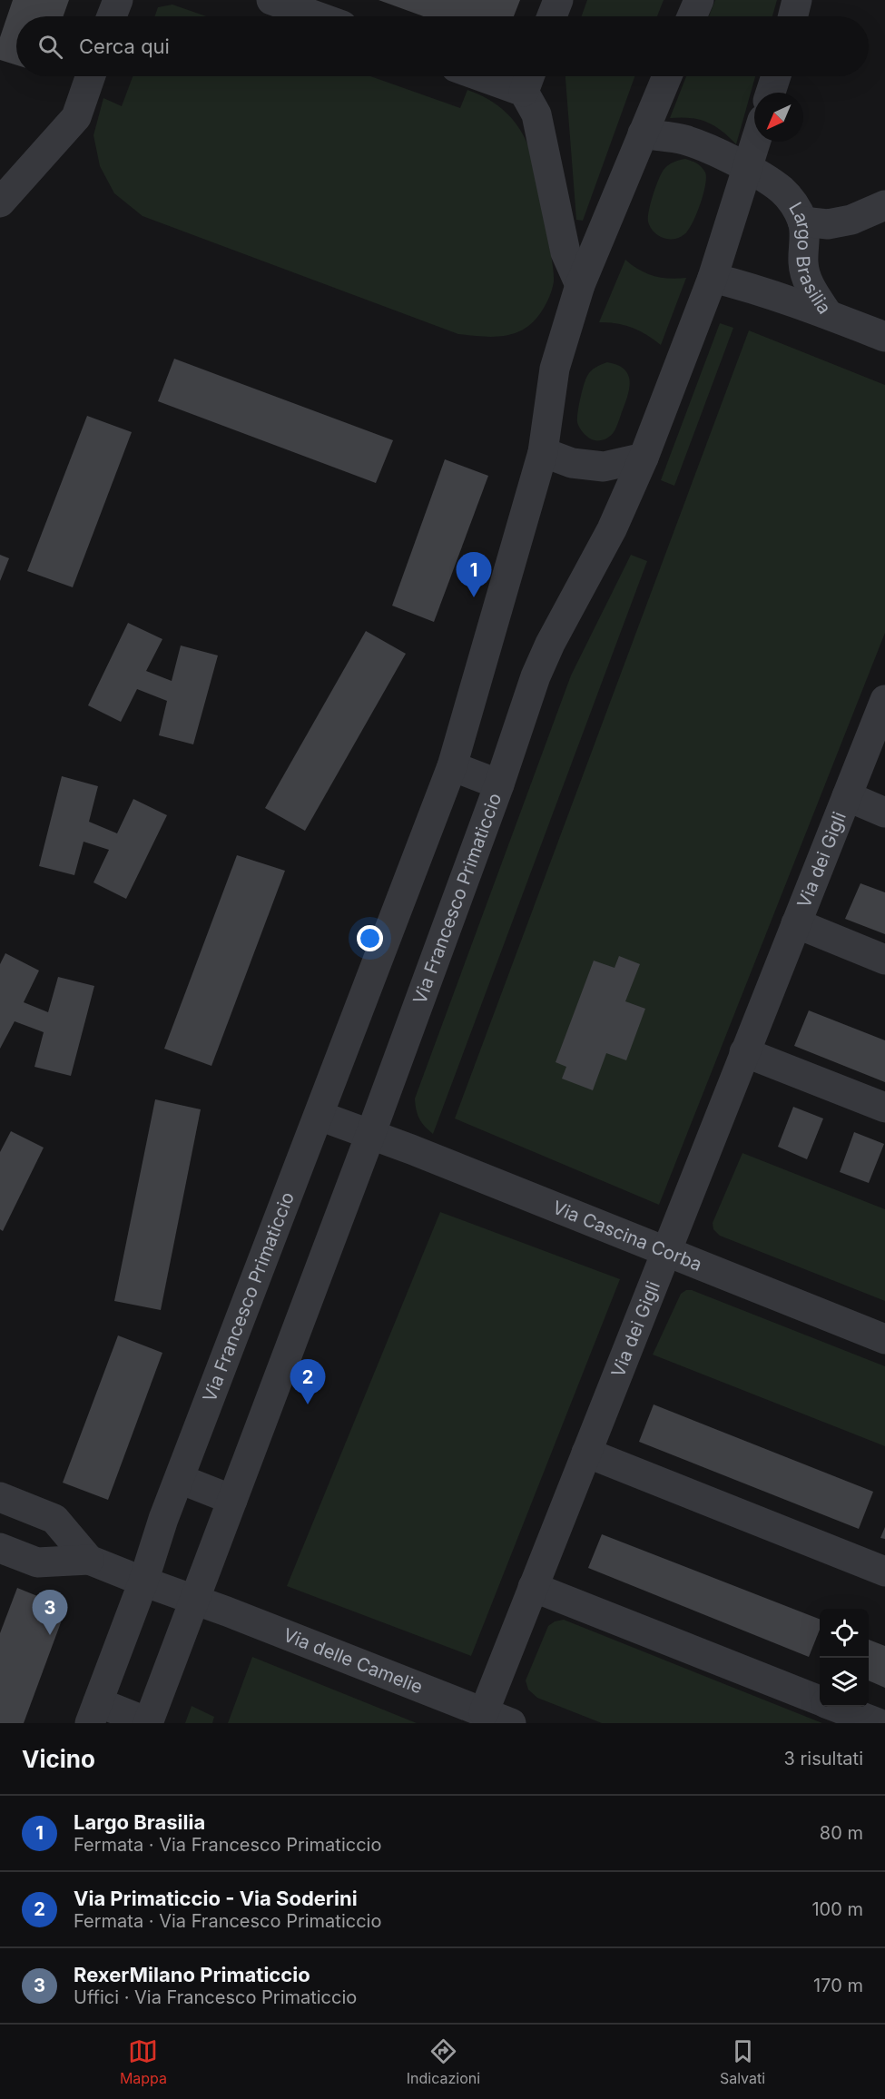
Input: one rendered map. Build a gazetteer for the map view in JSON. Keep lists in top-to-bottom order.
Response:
{
  "streets": {
    "street": [
      "Largo Brasilia",
      "Via dei Gigli",
      "Via Francesco Primaticcio",
      "Via Cascina Corba",
      "Via delle Camelie"
    ]
  },
  "crossings": [
    ["Via dei Gigli", "Via Cascina Corba"],
    ["Via dei Gigli", "Via delle Camelie"],
    ["Via Francesco Primaticcio", "Via Cascina Corba"],
    ["Via Francesco Primaticcio", "Via delle Camelie"]
  ],
  "north": "bottom left",
  "page": {
    "search": "Cerca qui",
    "pins": ["1", "2", "3"],
    "heading": ["Vicino", "3 risultati"],
    "list": [
      {
        "mark": "1",
        "name": "Largo Brasilia",
        "note": "Fermata · Via Francesco Primaticcio",
        "value": "80 m"
      },
      {
        "mark": "2",
        "name": "Via Primaticcio - Via Soderini",
        "note": "Fermata · Via Francesco Primaticcio",
        "value": "100 m"
      },
      {
        "mark": "3",
        "name": "RexerMilano Primaticcio",
        "note": "Uffici · Via Francesco Primaticcio",
        "value": "170 m"
      }
    ],
    "nav": ["Mappa", "Indicazioni", "Salvati"]
  }
}
